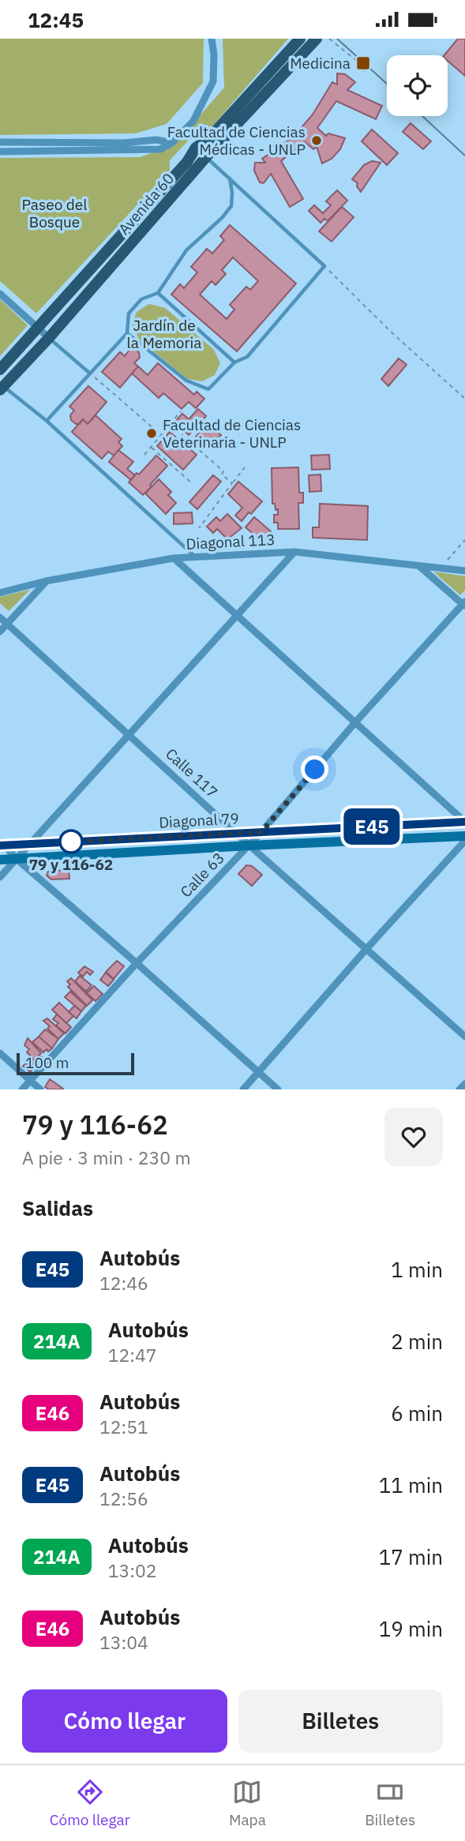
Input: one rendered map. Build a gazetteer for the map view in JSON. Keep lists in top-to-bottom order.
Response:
{
  "streets": {
    "main road": ["Avenida 60", "Diagonal 79"],
    "street": ["Diagonal 113", "Calle 117", "Calle 63"]
  },
  "crossings": [
    ["Calle 117", "Diagonal 79"],
    ["Calle 117", "Calle 63"],
    ["Diagonal 79", "Calle 63"]
  ],
  "parks": ["Paseo del Bosque", "Jardín de la Memoria"],
  "places": {
    "transit": ["Medicina"],
    "other": ["Facultad de Ciencias Médicas - UNLP", "Facultad de Ciencias Veterinaria - UNLP", "79 y 116-62"]
  },
  "lines": ["bus line E45"],
  "scale_bar": "100 m",
  "page": {
    "status": "12:45",
    "on_map": "E45",
    "scale": "100 m",
    "heading": [
      ["79 y 116-62", "A pie · 3 min · 230 m"],
      "Salidas"
    ],
    "list": [
      {
        "mark": "E45",
        "name": "Autobús",
        "note": "12:46",
        "value": "1 min"
      },
      {
        "mark": "214A",
        "name": "Autobús",
        "note": "12:47",
        "value": "2 min"
      },
      {
        "mark": "E46",
        "name": "Autobús",
        "note": "12:51",
        "value": "6 min"
      },
      {
        "mark": "E45",
        "name": "Autobús",
        "note": "12:56",
        "value": "11 min"
      },
      {
        "mark": "214A",
        "name": "Autobús",
        "note": "13:02",
        "value": "17 min"
      },
      {
        "mark": "E46",
        "name": "Autobús",
        "note": "13:04",
        "value": "19 min"
      }
    ],
    "buttons": ["Cómo llegar", "Billetes"],
    "tabs": ["Cómo llegar", "Mapa", "Billetes"]
  }
}
